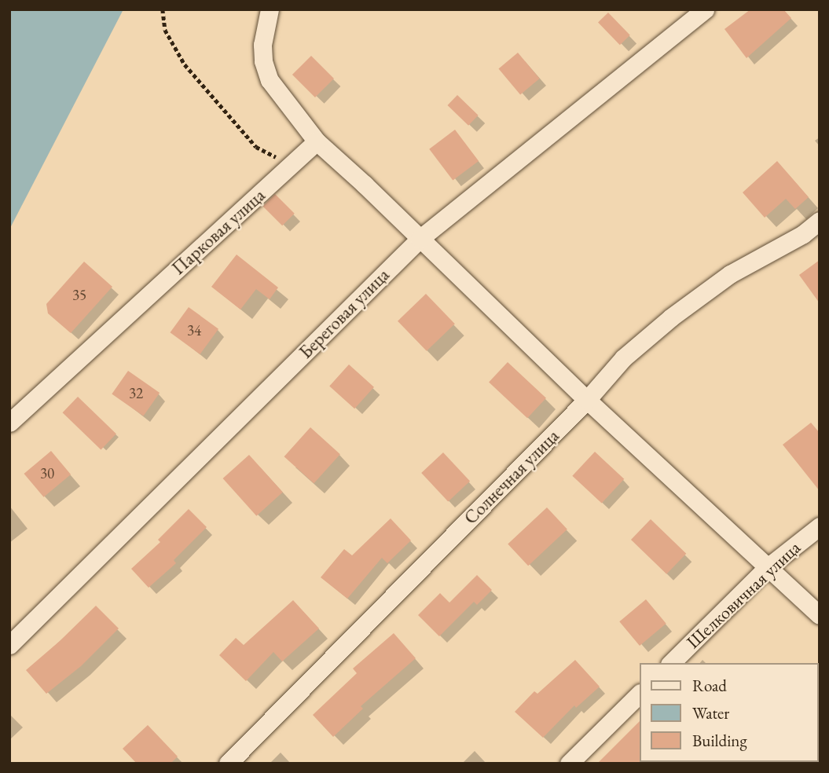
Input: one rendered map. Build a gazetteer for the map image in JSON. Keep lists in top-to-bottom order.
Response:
{
  "streets": {
    "street": [
      "Парковая улица",
      "Береговая улица",
      "Солнечная улица",
      "Шелковичная улица"
    ]
  },
  "house_numbers": [
    "35",
    "34",
    "32",
    "30"
  ],
  "legend": ["Road", "Water", "Building"]
}
